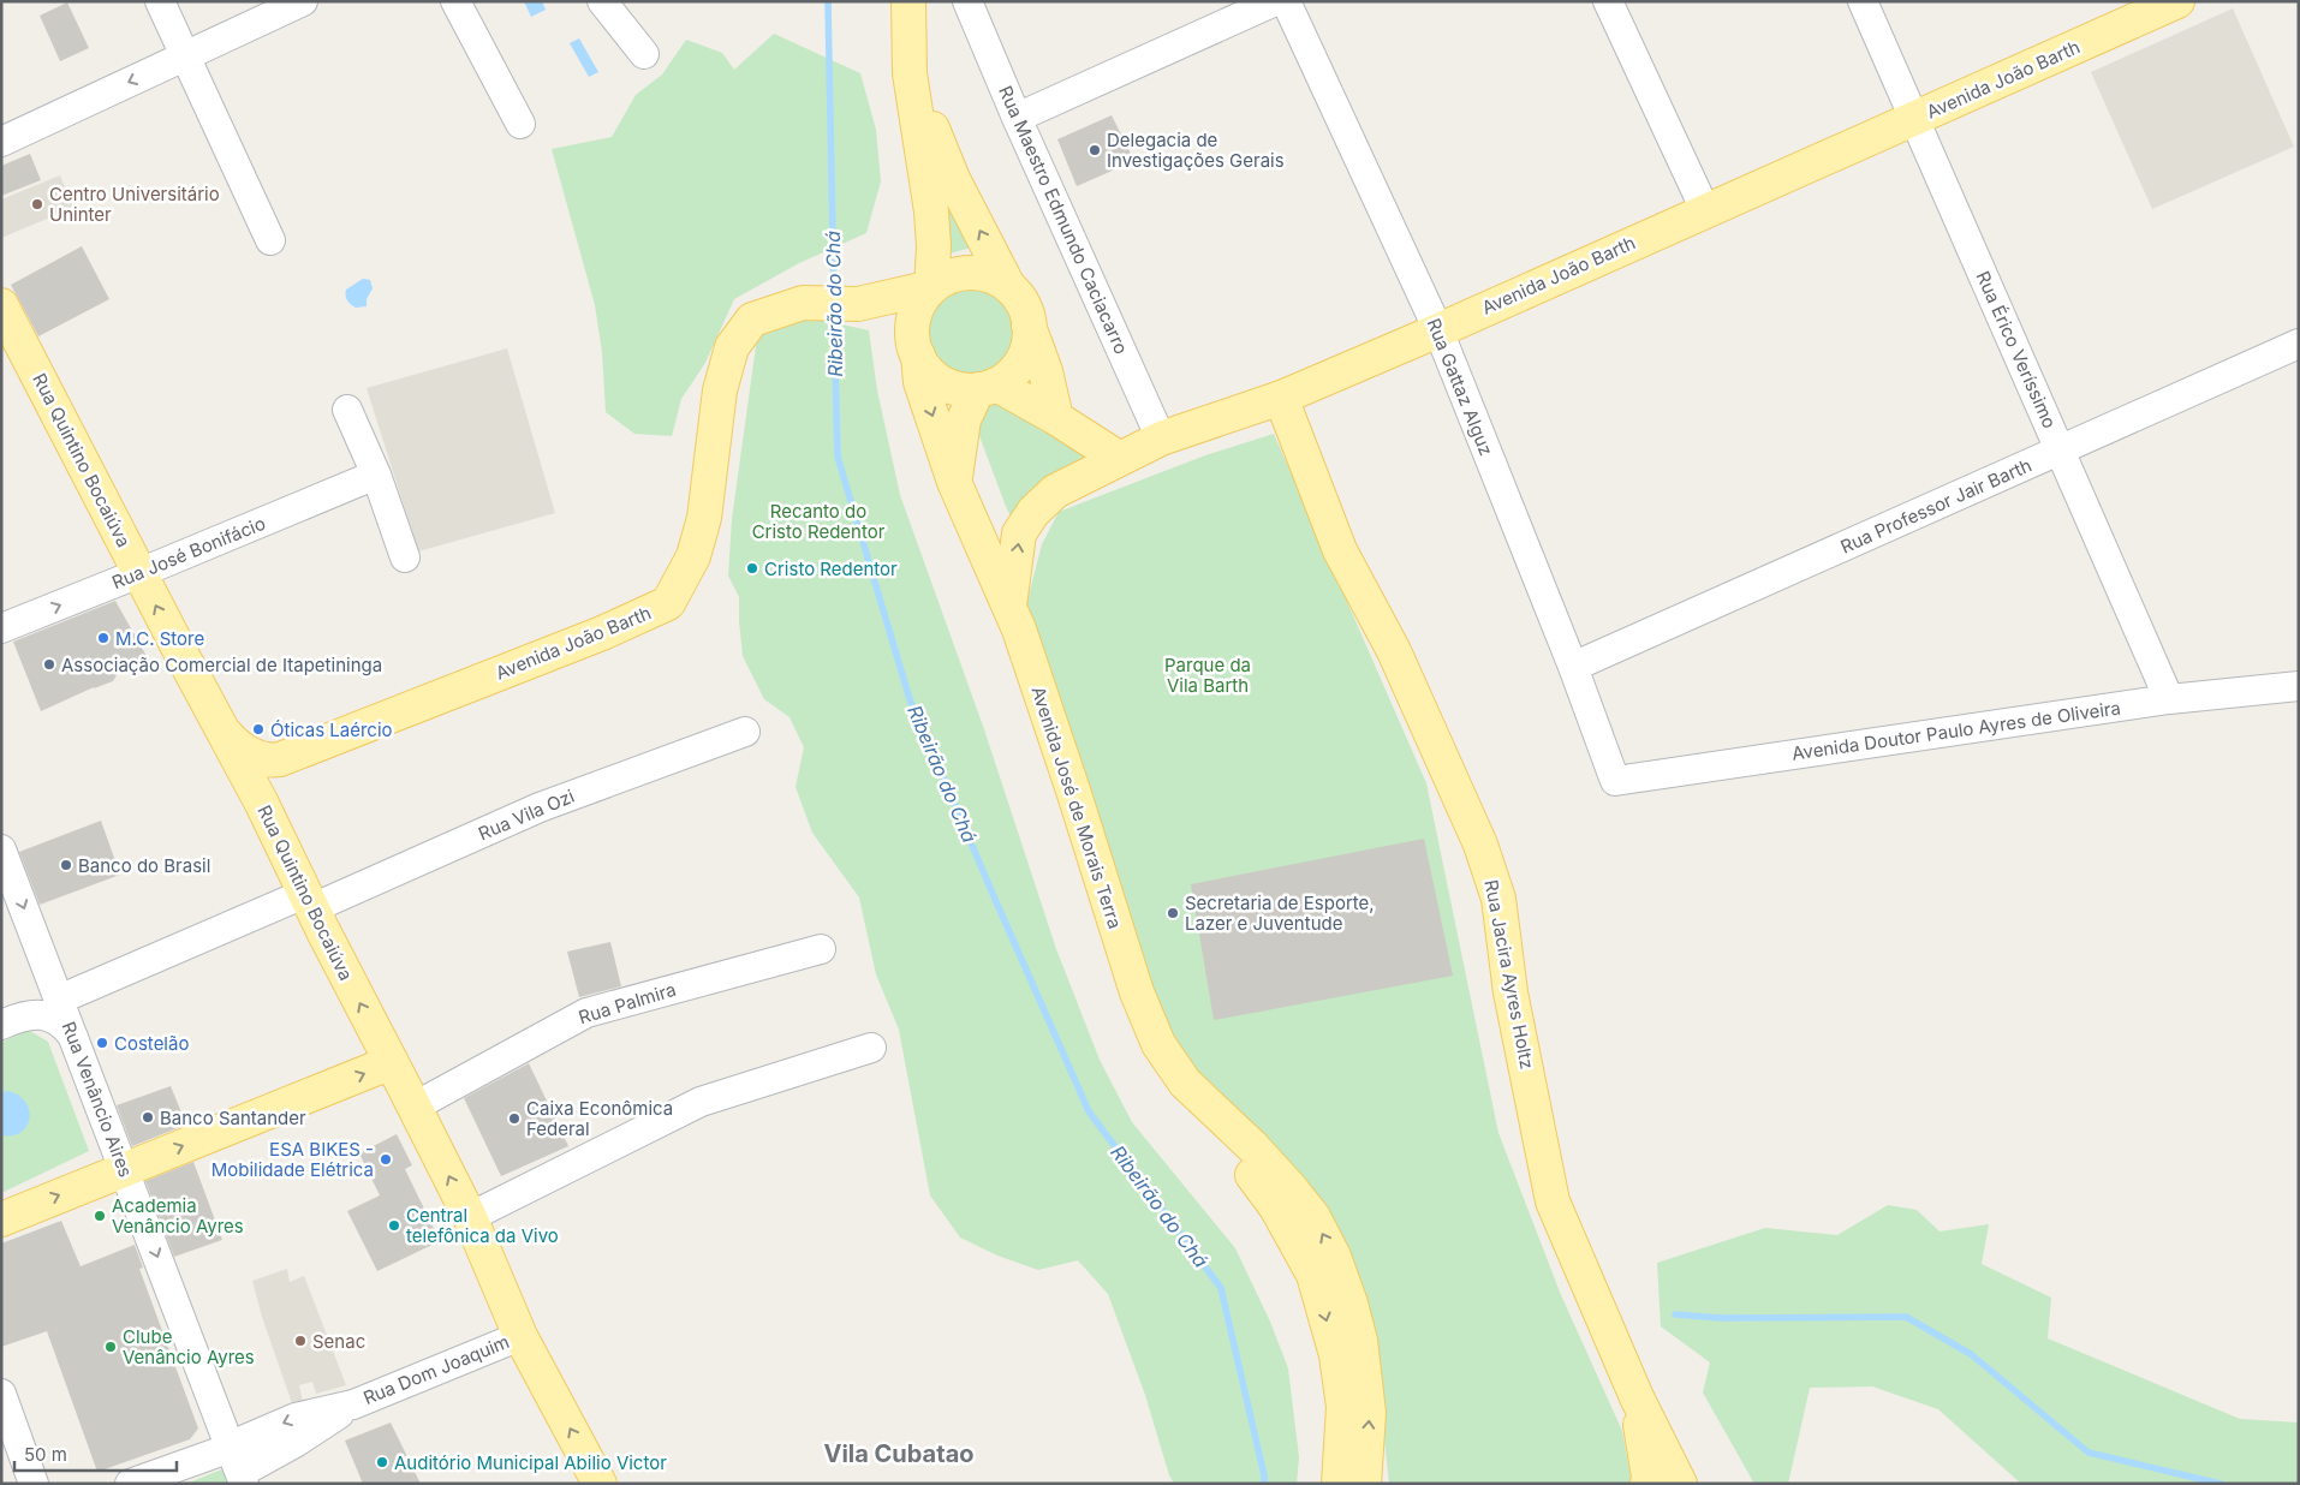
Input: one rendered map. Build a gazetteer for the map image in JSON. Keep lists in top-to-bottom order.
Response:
{
  "streets": {
    "main road": [
      "Avenida João Barth",
      "Rua Quintino Bocaiúva",
      "Avenida José de Morais Terra",
      "Rua Jacira Ayres Holtz"
    ],
    "street": [
      "Rua Maestro Edmundo Caciacarro",
      "Rua Érico Veríssimo",
      "Rua Gattaz Alguz",
      "Rua Professor Jair Barth",
      "Rua José Bonifácio",
      "Avenida Doutor Paulo Ayres de Oliveira",
      "Rua Vila Ozi",
      "Rua Palmira",
      "Rua Venâncio Aires",
      "Rua Dom Joaquim"
    ]
  },
  "crossings": [
    ["Avenida João Barth", "Rua Maestro Edmundo Caciacarro"],
    ["Avenida João Barth", "Rua Érico Veríssimo"],
    ["Avenida João Barth", "Rua Gattaz Alguz"],
    ["Avenida João Barth", "Avenida José de Morais Terra"],
    ["Avenida João Barth", "Rua Jacira Ayres Holtz"],
    ["Rua Érico Veríssimo", "Rua Professor Jair Barth"],
    ["Rua Érico Veríssimo", "Avenida Doutor Paulo Ayres de Oliveira"],
    ["Rua Gattaz Alguz", "Rua Professor Jair Barth"],
    ["Rua Gattaz Alguz", "Avenida Doutor Paulo Ayres de Oliveira"],
    ["Rua Quintino Bocaiúva", "Rua José Bonifácio"],
    ["Rua Quintino Bocaiúva", "Rua Vila Ozi"],
    ["Rua Quintino Bocaiúva", "Rua Palmira"],
    ["Rua Quintino Bocaiúva", "Rua Dom Joaquim"],
    ["Rua Vila Ozi", "Rua Venâncio Aires"],
    ["Rua Venâncio Aires", "Rua Dom Joaquim"]
  ],
  "one_way": [
    "Rua Quintino Bocaiúva",
    "Rua José Bonifácio",
    "Rua Venâncio Aires",
    "Rua Dom Joaquim"
  ],
  "districts": ["Vila Cubatao"],
  "water": ["Ribeirão do Chá"],
  "parks": ["Recanto do Cristo Redentor", "Parque da Vila Barth"],
  "places": [
    "Delegacia de Investigações Gerais",
    "Centro Universitário Uninter",
    "Cristo Redentor",
    "M.C. Store",
    "Associação Comercial de Itapetininga",
    "Óticas Laércio",
    "Banco do Brasil",
    "Secretaria de Esporte, Lazer e Juventude",
    "Costelão",
    "Banco Santander",
    "Caixa Econômica Federal",
    "ESA BIKES - Mobilidade Elétrica",
    "Academia Venâncio Ayres",
    "Central telefônica da Vivo",
    "Senac",
    "Clube Venâncio Ayres",
    "Auditório Municipal Abilio Victor"
  ],
  "scale_bar": "50 m"
}
